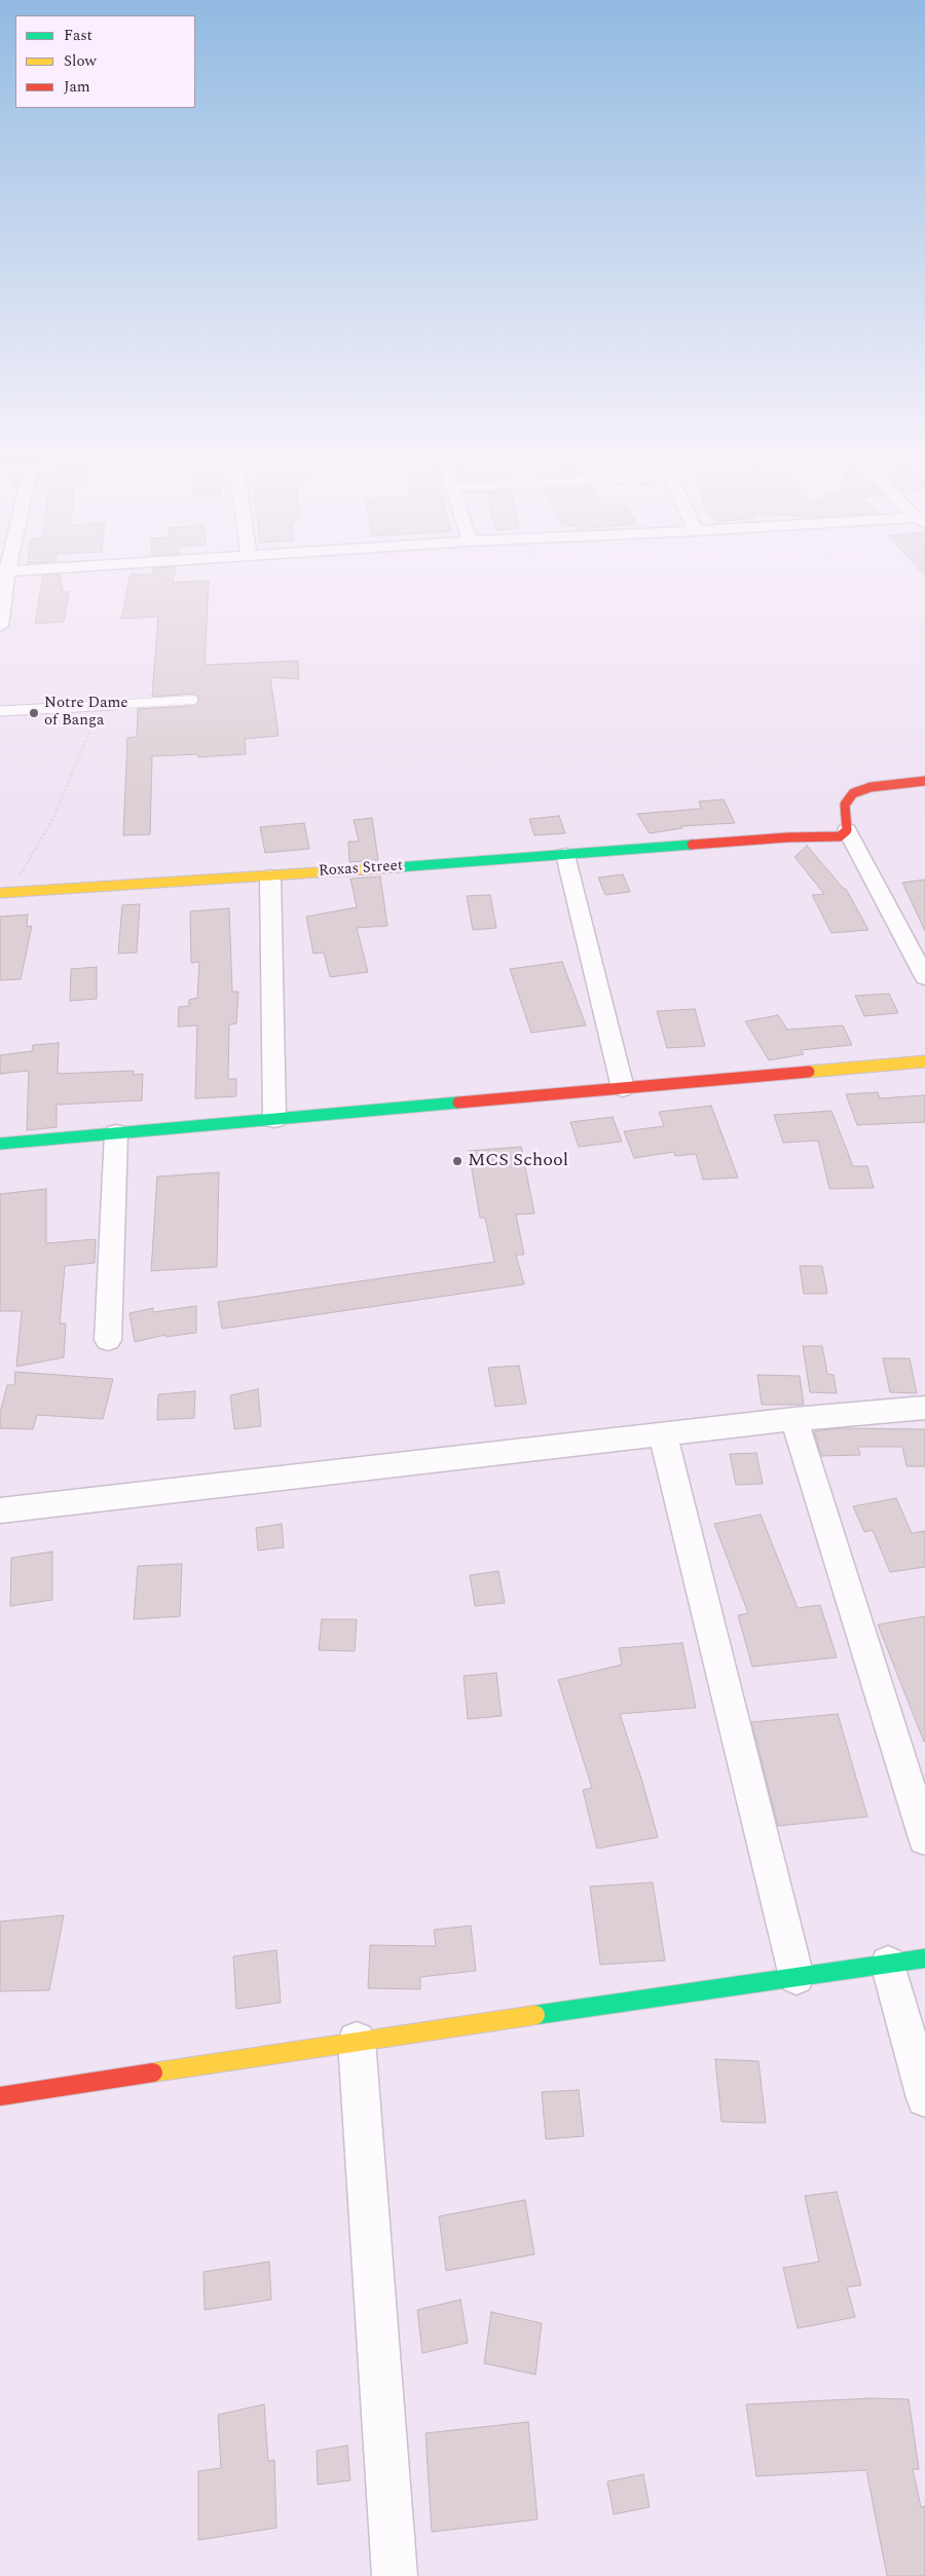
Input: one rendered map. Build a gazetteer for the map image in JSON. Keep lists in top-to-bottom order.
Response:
{
  "streets": {
    "street": ["Roxas Street"]
  },
  "places": ["Notre Dame of Banga", "MCS School"],
  "legend": ["Fast", "Slow", "Jam"]
}
